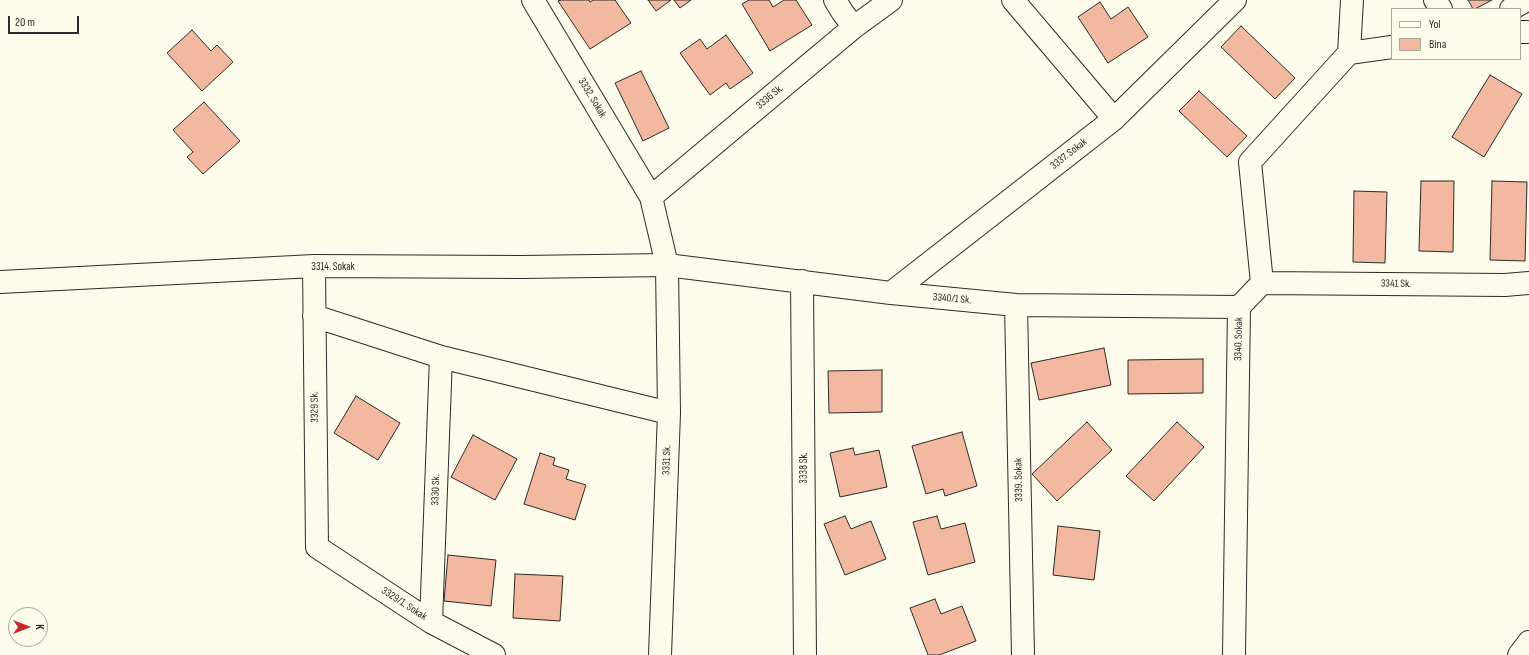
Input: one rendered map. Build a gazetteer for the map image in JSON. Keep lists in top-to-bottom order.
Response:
{
  "streets": {
    "street": [
      "3336 Sk.",
      "3332. Sokak",
      "3337. Sokak",
      "3314. Sokak",
      "3341 Sk.",
      "3340/1 Sk.",
      "3340. Sokak",
      "3329 Sk.",
      "3331 Sk.",
      "3338 Sk.",
      "3339. Sokak",
      "3330 Sk.",
      "3329/1. Sokak"
    ]
  },
  "crossings": [
    ["3336 Sk.", "3332. Sokak"],
    ["3332. Sokak", "3314. Sokak"],
    ["3332. Sokak", "3340/1 Sk."],
    ["3332. Sokak", "3331 Sk."],
    ["3337. Sokak", "3340/1 Sk."],
    ["3314. Sokak", "3340/1 Sk."],
    ["3314. Sokak", "3329 Sk."],
    ["3314. Sokak", "3331 Sk."],
    ["3341 Sk.", "3340. Sokak"],
    ["3340/1 Sk.", "3340. Sokak"],
    ["3340/1 Sk.", "3331 Sk."],
    ["3340/1 Sk.", "3338 Sk."],
    ["3340/1 Sk.", "3339. Sokak"],
    ["3329 Sk.", "3329/1. Sokak"],
    ["3330 Sk.", "3329/1. Sokak"]
  ],
  "legend": ["Yol", "Bina"],
  "scale_bar": "20 m",
  "north": "right"
}
